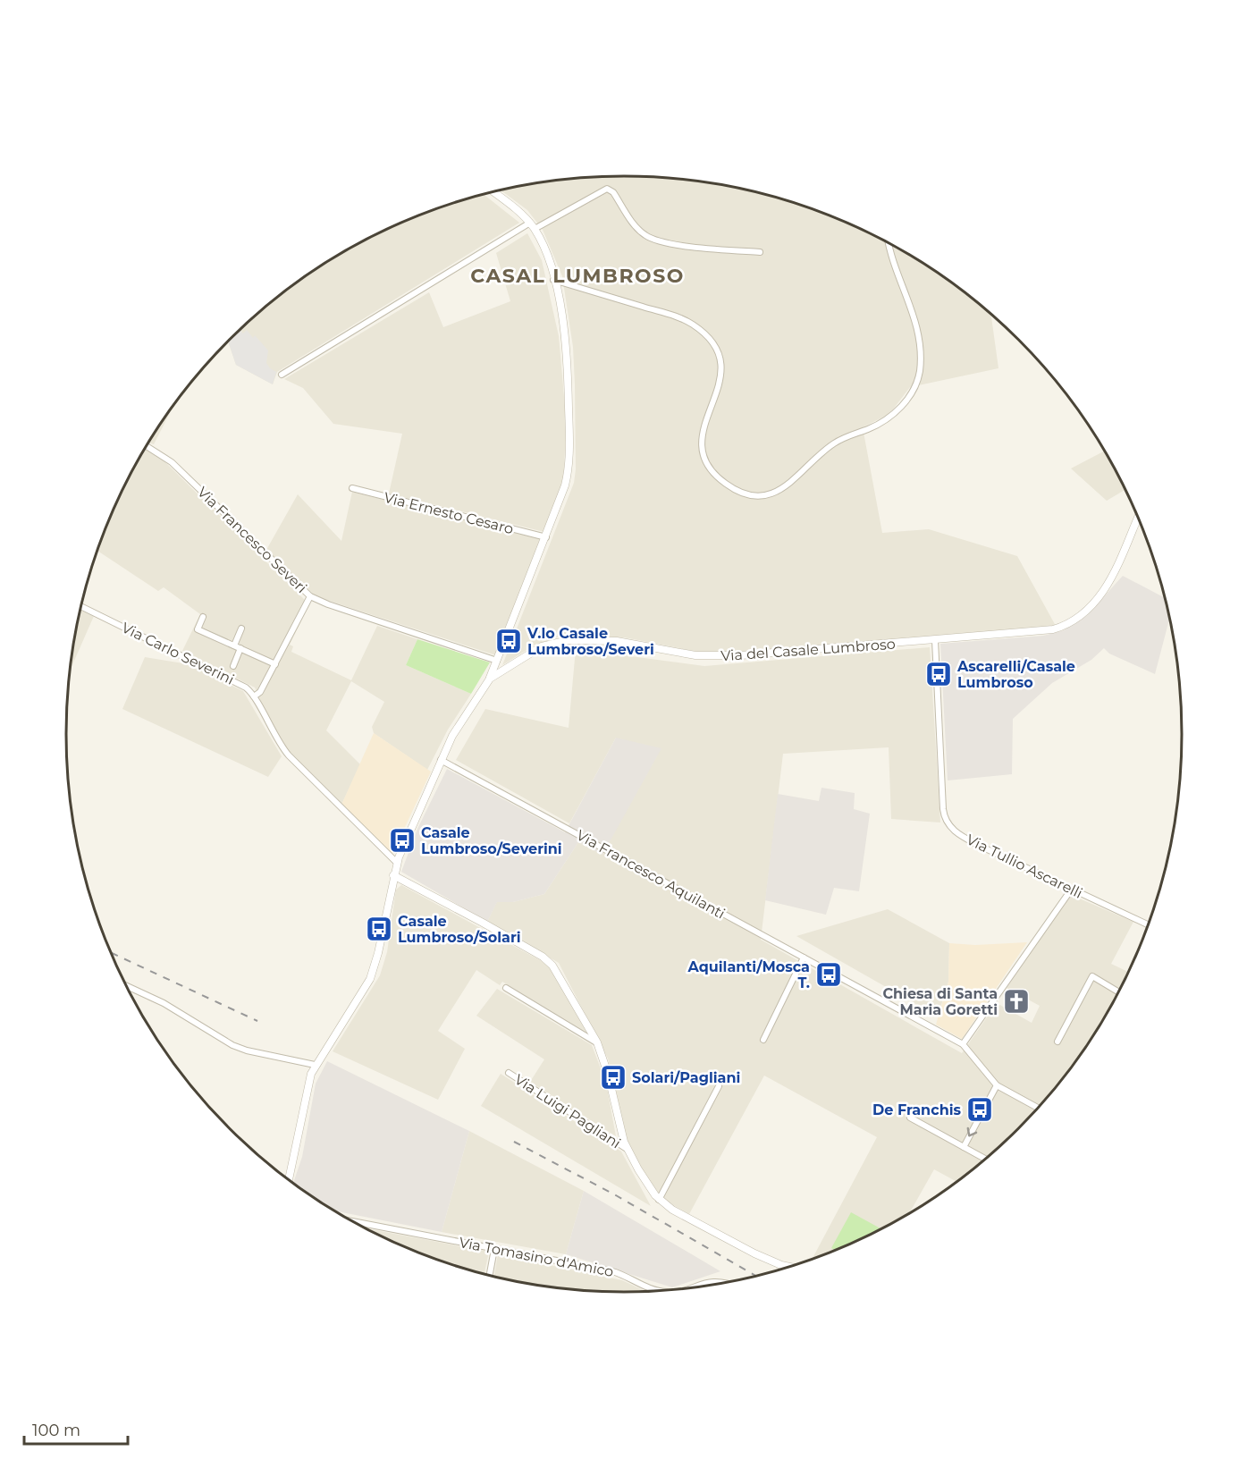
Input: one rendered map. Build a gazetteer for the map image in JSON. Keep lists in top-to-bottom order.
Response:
{
  "streets": {
    "street": [
      "Via Ernesto Cesaro",
      "Via Francesco Severi",
      "Via del Casale Lumbroso",
      "Via Carlo Severini",
      "Via Tullio Ascarelli",
      "Via Francesco Aquilanti",
      "Via Luigi Pagliani",
      "Via Tomasino d'Amico"
    ]
  },
  "crossings": [
    ["Via del Casale Lumbroso", "Via Carlo Severini"],
    ["Via del Casale Lumbroso", "Via Tullio Ascarelli"],
    ["Via del Casale Lumbroso", "Via Francesco Aquilanti"]
  ],
  "districts": ["CASAL LUMBROSO"],
  "places": {
    "bus stop": [
      "V.lo Casale Lumbroso/Severi",
      "Ascarelli/Casale Lumbroso",
      "Casale Lumbroso/Severini",
      "Casale Lumbroso/Solari",
      "Aquilanti/Mosca T.",
      "Solari/Pagliani",
      "De Franchis"
    ],
    "church": ["Chiesa di Santa Maria Goretti"]
  },
  "scale_bar": "100 m"
}
